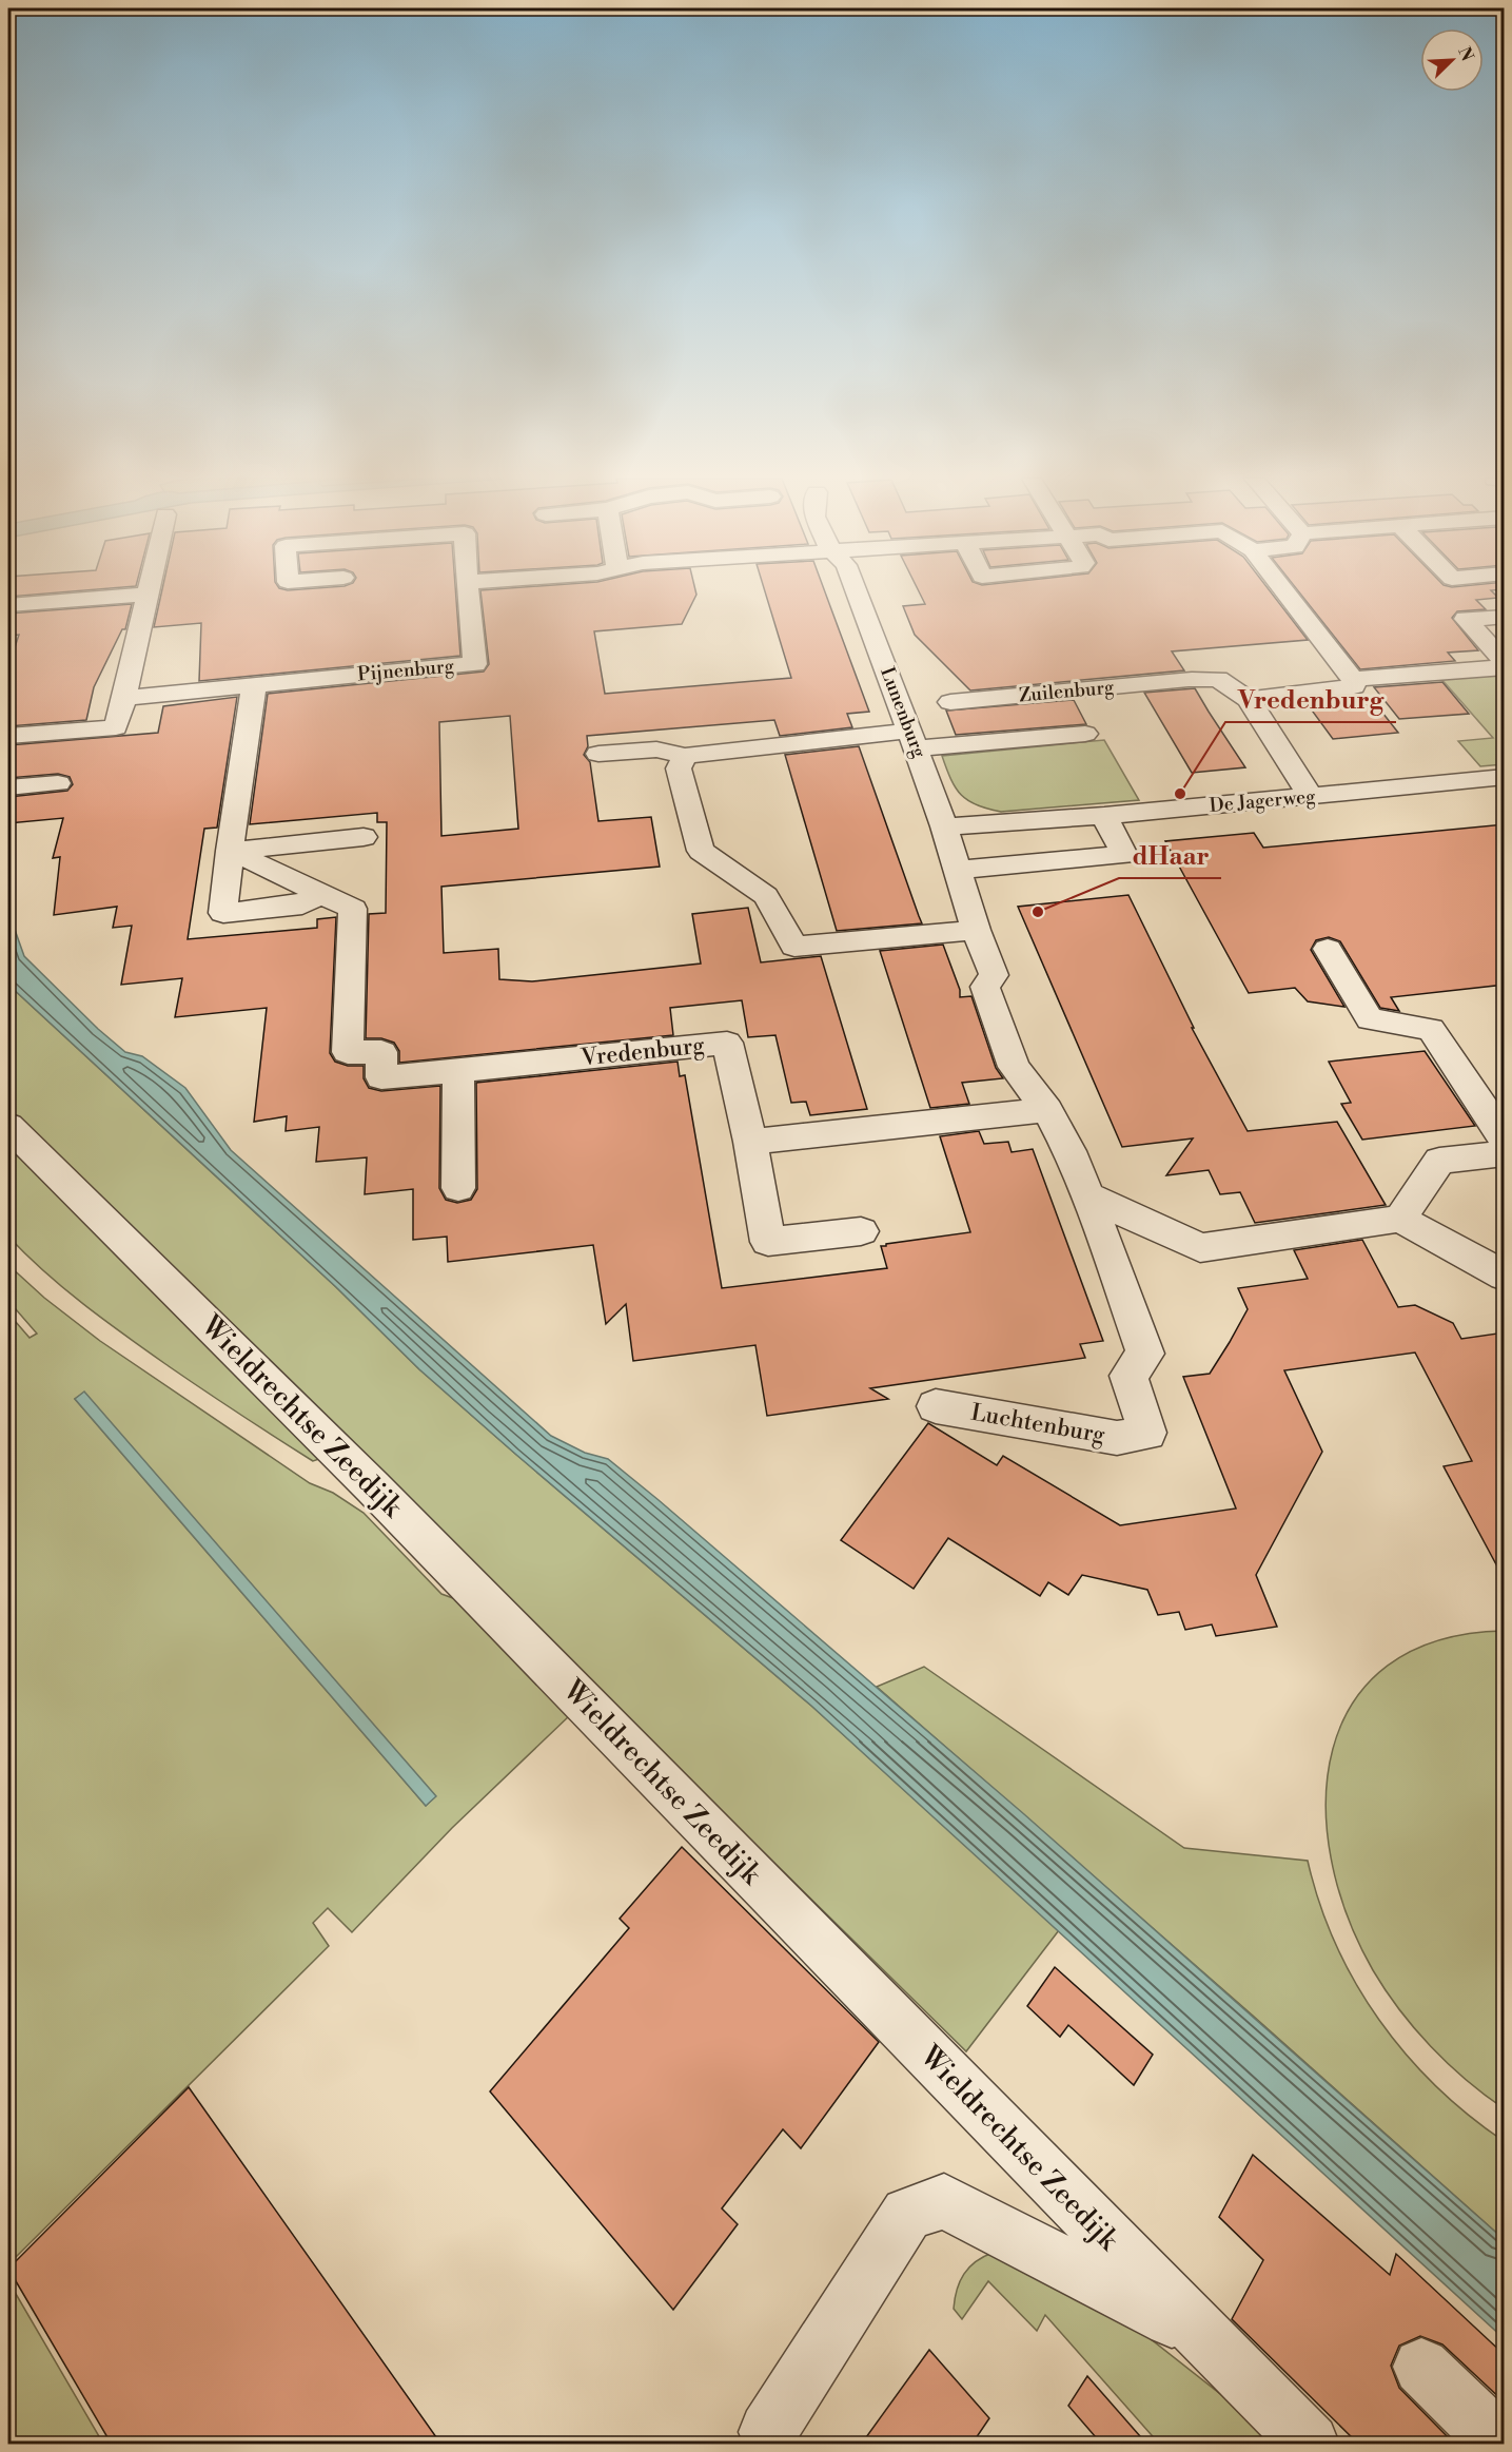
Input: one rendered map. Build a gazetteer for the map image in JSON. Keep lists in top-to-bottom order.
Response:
{
  "streets": {
    "street": [
      "Pijnenburg",
      "Zuilenburg",
      "Lunenburg",
      "De Jagerweg",
      "Vredenburg",
      "Wieldrechtse Zeedijk",
      "Luchtenburg"
    ]
  },
  "crossings": [
    ["Zuilenburg", "De Jagerweg"],
    ["Lunenburg", "De Jagerweg"]
  ],
  "places": ["Vredenburg", "dHaar"],
  "north": "top right"
}
